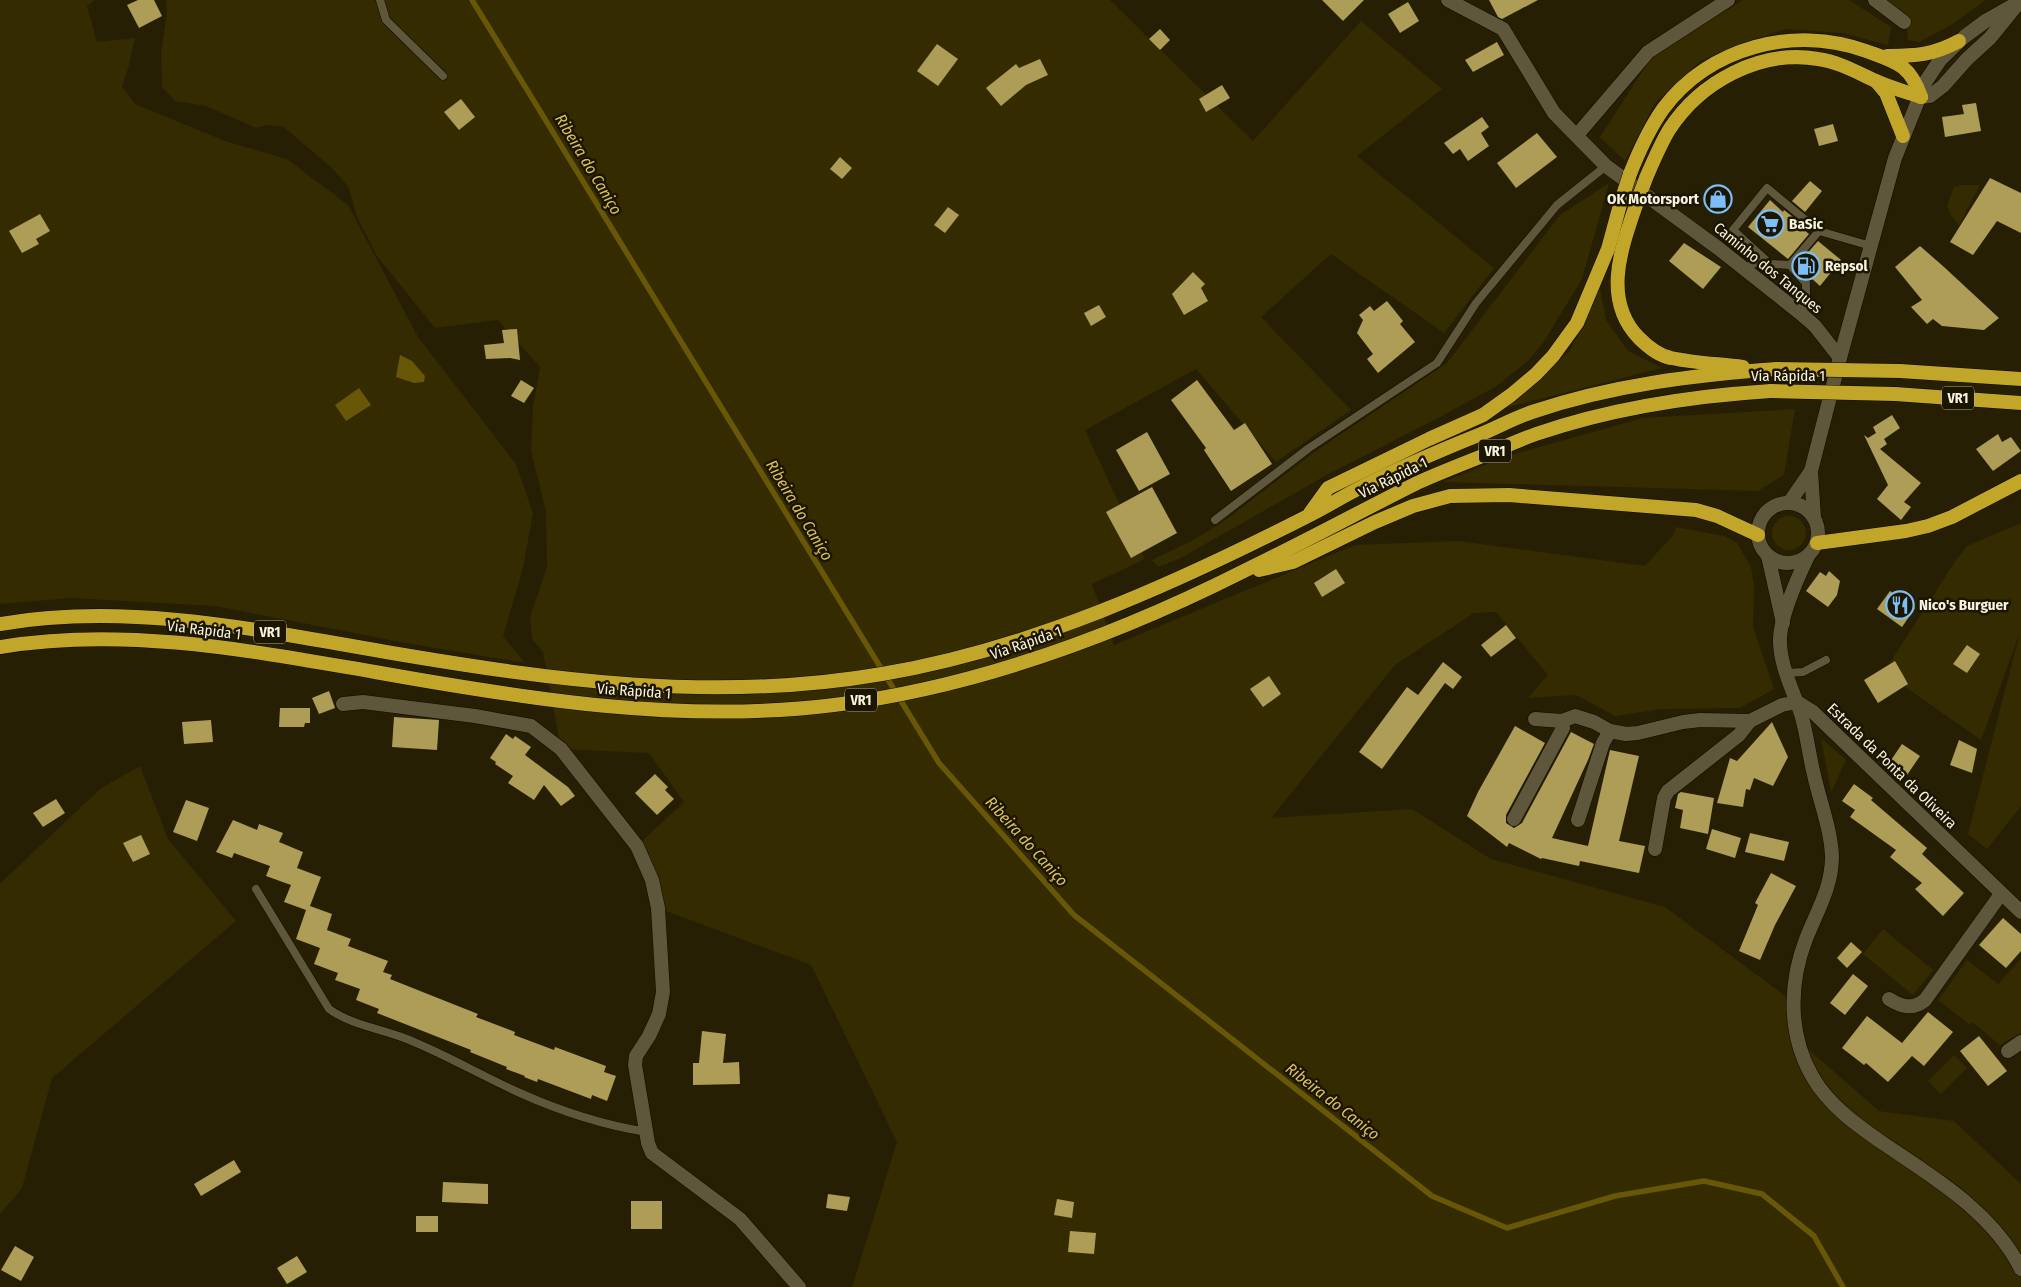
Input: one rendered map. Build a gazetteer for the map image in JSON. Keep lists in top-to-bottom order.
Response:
{
  "streets": {
    "highway": ["Via Rápida 1", "VR1"],
    "street": ["Caminho dos Tanques", "Estrada da Ponta da Oliveira"]
  },
  "water": ["Ribeira do Caniço"],
  "places": {
    "shop": ["OK Motorsport"],
    "supermarket": ["BaSic"],
    "fuel station": ["Repsol"],
    "restaurant": ["Nico's Burguer"]
  }
}
